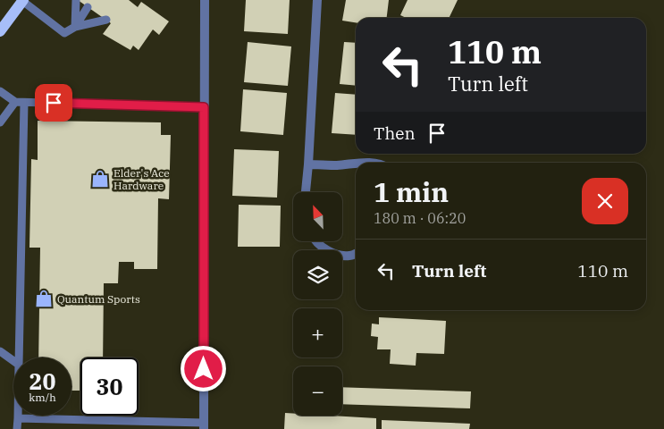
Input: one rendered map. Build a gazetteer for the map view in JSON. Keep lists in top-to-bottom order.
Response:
{
  "places": {
    "shop": ["Elder's Ace Hardware", "Quantum Sports"]
  },
  "north": "top left",
  "page": {
    "turn": ["110 m", "Turn left"],
    "then": "Then",
    "heading": ["1 min", "180 m · 06:20"],
    "map_buttons": ["+", "−"],
    "list": [
      {
        "name": "Turn left",
        "value": "110 m"
      }
    ],
    "speed": "20 km/h",
    "limit": "30"
  }
}
